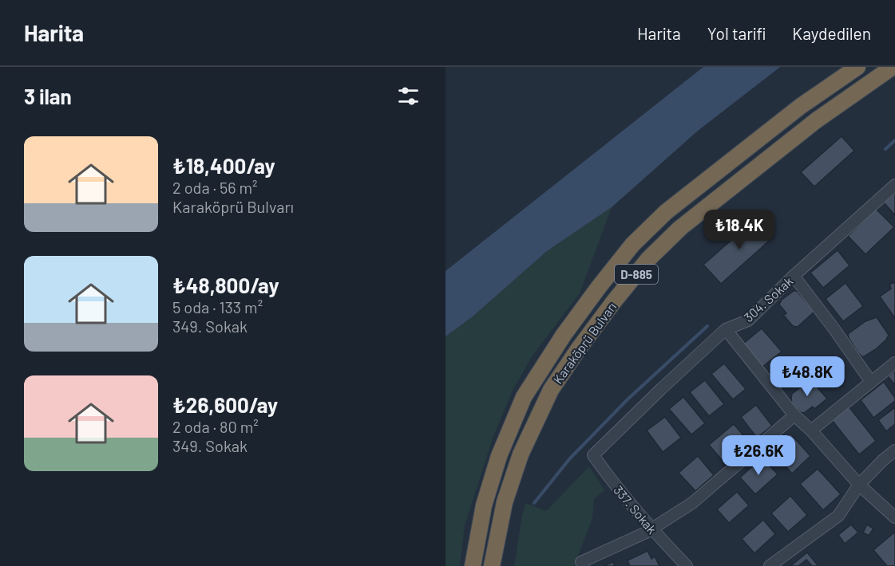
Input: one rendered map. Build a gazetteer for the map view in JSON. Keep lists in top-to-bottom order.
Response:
{
  "streets": {
    "highway": ["D-885", "Karaköprü Bulvarı"],
    "street": ["304. Sokak", "337. Sokak"]
  },
  "crossings": [
    ["304. Sokak", "337. Sokak"]
  ],
  "page": {
    "header": "Harita",
    "nav": ["Harita", "Yol tarifi", "Kaydedilen"],
    "heading": "3 ilan",
    "list": [
      {
        "name": "₺18,400/ay",
        "note": "2 oda · 56 m² · Karaköprü Bulvarı"
      },
      {
        "name": "₺48,800/ay",
        "note": "5 oda · 133 m² · 349. Sokak"
      },
      {
        "name": "₺26,600/ay",
        "note": "2 oda · 80 m² · 349. Sokak"
      }
    ],
    "price": ["₺18.4K", "₺48.8K", "₺26.6K"]
  }
}
